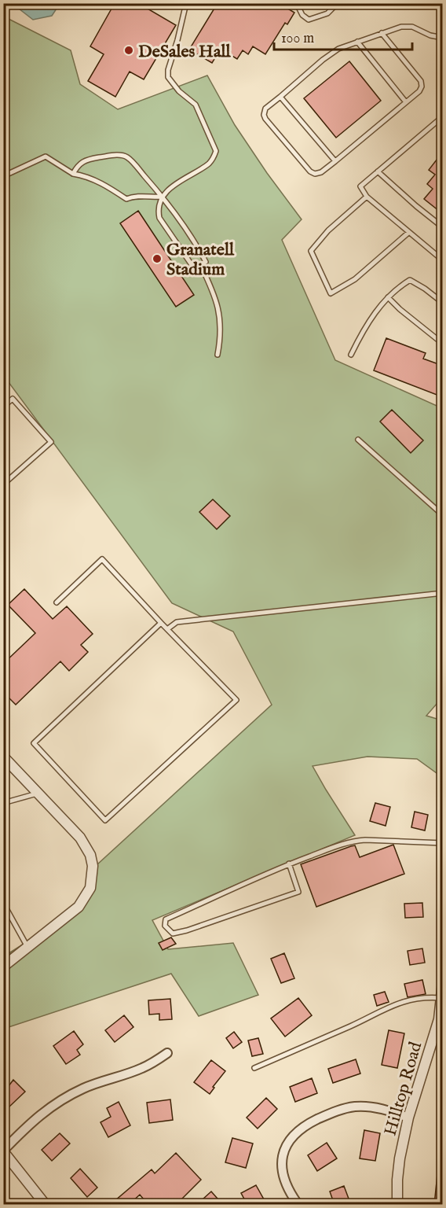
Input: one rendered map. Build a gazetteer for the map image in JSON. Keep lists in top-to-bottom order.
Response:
{
  "streets": {
    "street": ["Hilltop Road"]
  },
  "places": ["DeSales Hall", "Granatell Stadium"],
  "scale_bar": "100 m"
}
